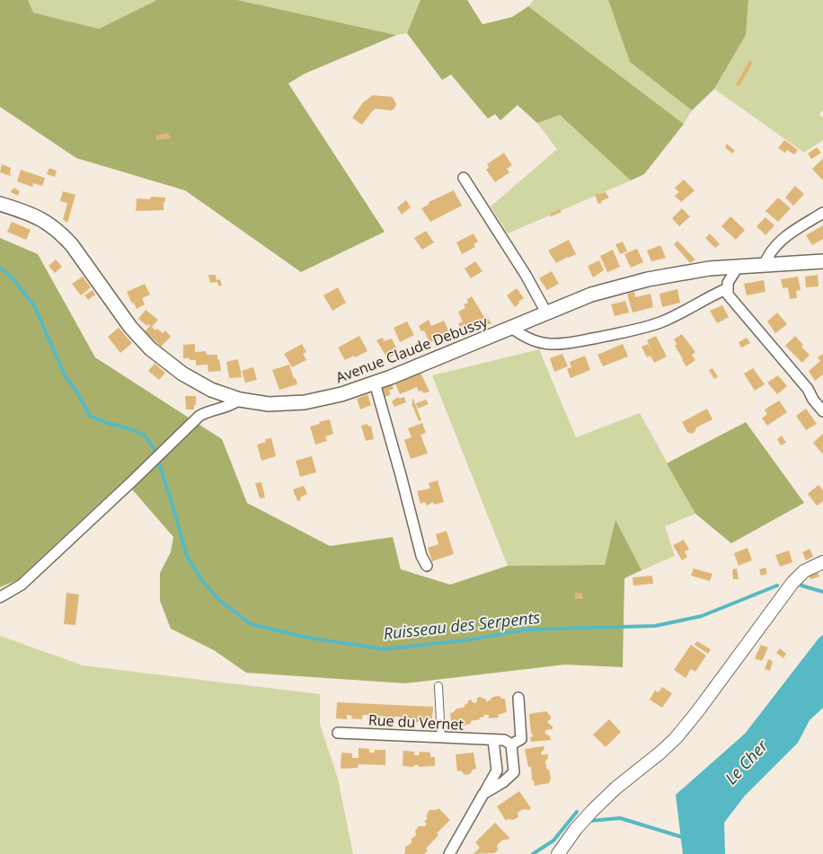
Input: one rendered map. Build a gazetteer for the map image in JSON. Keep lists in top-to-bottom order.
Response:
{
  "streets": {
    "main road": ["Avenue Claude Debussy"],
    "street": ["Rue du Vernet"]
  },
  "water": ["Ruisseau des Serpents", "Le Cher"]
}
